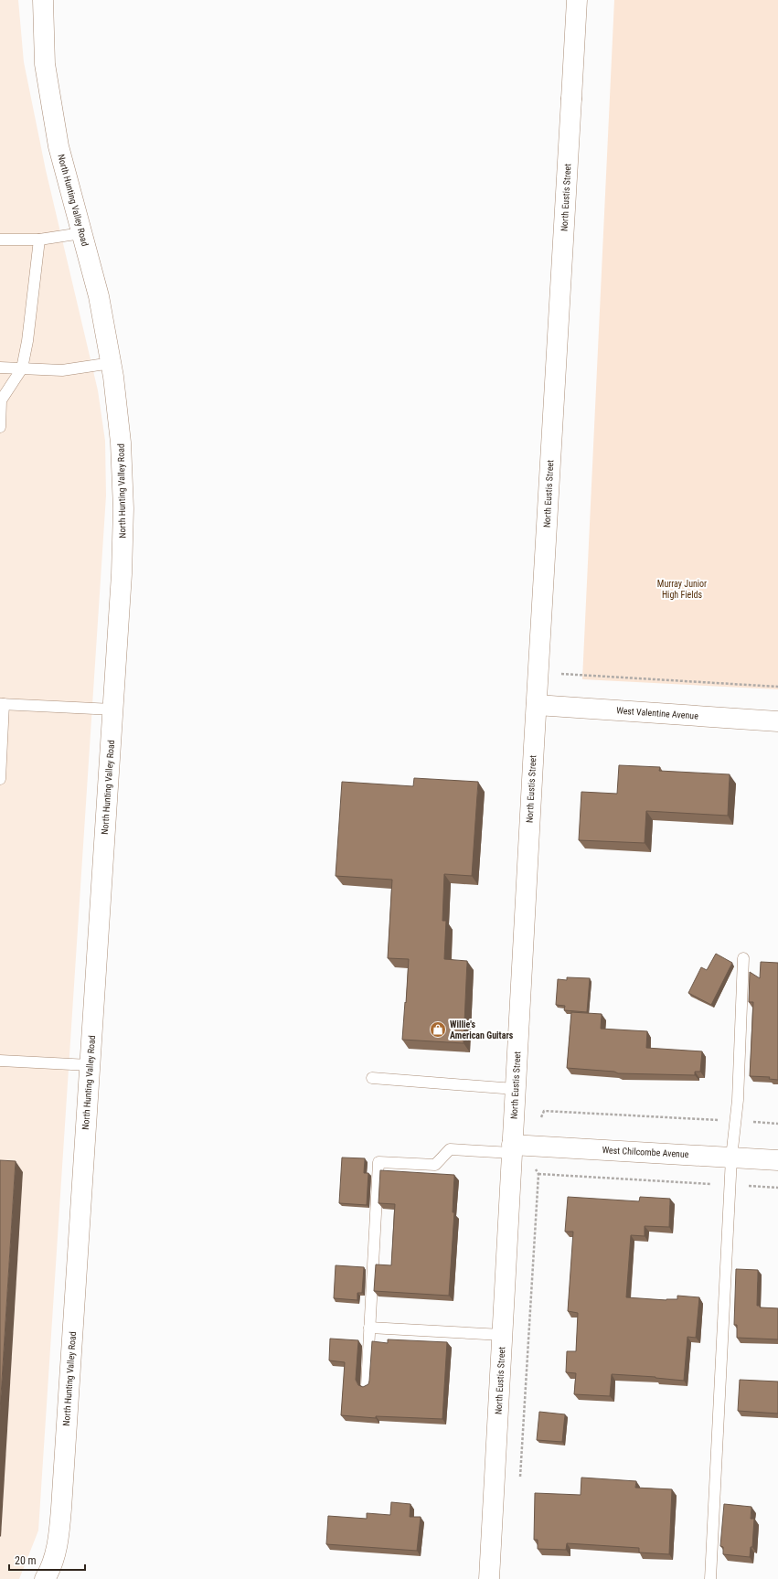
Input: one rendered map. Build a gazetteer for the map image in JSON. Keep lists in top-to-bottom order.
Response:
{
  "streets": {
    "street": [
      "North Eustis Street",
      "North Hunting Valley Road",
      "West Valentine Avenue",
      "West Chilcombe Avenue"
    ]
  },
  "crossings": [
    ["North Eustis Street", "West Valentine Avenue"],
    ["North Eustis Street", "West Chilcombe Avenue"]
  ],
  "parks": ["Murray Junior High Fields"],
  "places": {
    "shop": ["Willie's American Guitars"]
  },
  "scale_bar": "20 m"
}
